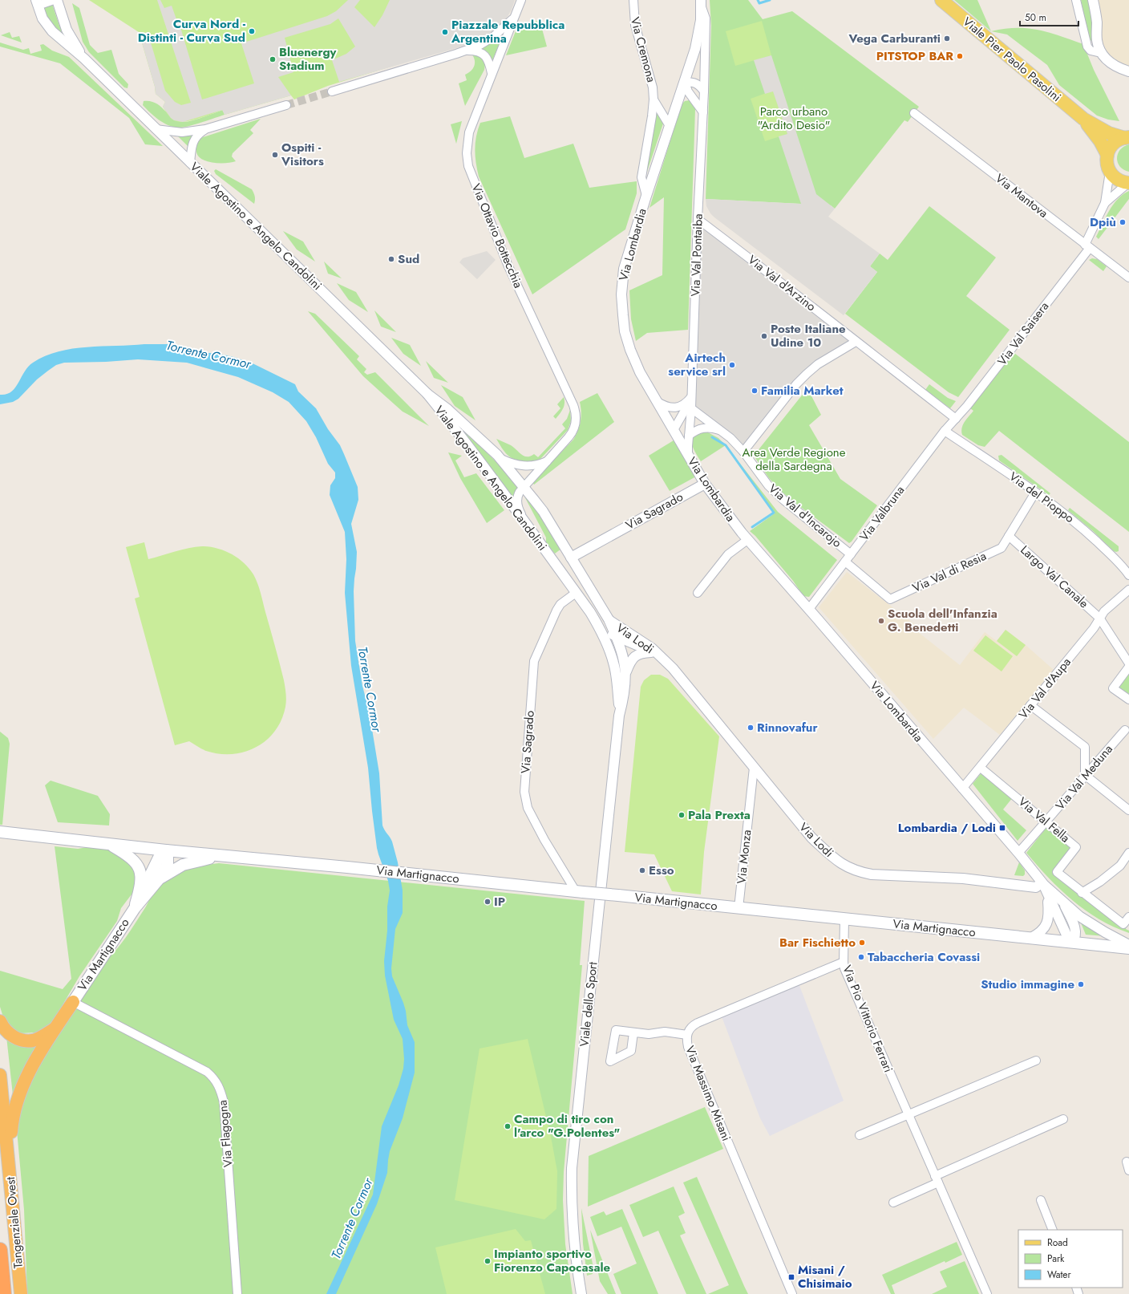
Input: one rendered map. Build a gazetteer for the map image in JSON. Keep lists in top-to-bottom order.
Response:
{
  "streets": {
    "highway": ["Tangenziale Ovest"],
    "main road": ["Viale Pier Paolo Pasolini", "Via Martignacco"],
    "street": [
      "Via Cremona",
      "Via Mantova",
      "Viale Agostino e Angelo Candolini",
      "Via Ottavio Bottecchia",
      "Via Lombardia",
      "Via Val Pontaiba",
      "Via Val d'Arzino",
      "Via Val Saisera",
      "Via del Pioppo",
      "Via Sagrado",
      "Via Valbruna",
      "Via Val d'Incarojo",
      "Via Val di Resia",
      "Largo Val Canale",
      "Via Lodi",
      "Via Val d'Aupa",
      "Via Val Meduna",
      "Via Val Fella",
      "Via Monza",
      "Viale dello Sport",
      "Via Pio Vittorio Ferrari",
      "Via Massimo Misani",
      "Via Flagogna"
    ]
  },
  "crossings": [
    ["Via Cremona", "Via Lombardia"],
    ["Via Mantova", "Via Val Saisera"],
    ["Viale Agostino e Angelo Candolini", "Via Ottavio Bottecchia"],
    ["Viale Agostino e Angelo Candolini", "Via Sagrado"],
    ["Viale Agostino e Angelo Candolini", "Viale dello Sport"],
    ["Via Lombardia", "Via Val Pontaiba"],
    ["Via Lombardia", "Via Sagrado"],
    ["Via Lombardia", "Via Valbruna"],
    ["Via Lombardia", "Via Lodi"],
    ["Via Lombardia", "Via Val d'Aupa"],
    ["Via Lombardia", "Via Val Meduna"],
    ["Via Lombardia", "Via Martignacco"],
    ["Via Val Pontaiba", "Via Val d'Arzino"],
    ["Via Val Pontaiba", "Via Val d'Incarojo"],
    ["Via Val d'Arzino", "Via Val Saisera"],
    ["Via Val d'Arzino", "Via Valbruna"],
    ["Via Val Saisera", "Via Valbruna"],
    ["Via del Pioppo", "Via Valbruna"],
    ["Via del Pioppo", "Via Val di Resia"],
    ["Via Sagrado", "Via Martignacco"],
    ["Via Sagrado", "Viale dello Sport"],
    ["Via Valbruna", "Via Val d'Incarojo"],
    ["Via Valbruna", "Via Val di Resia"],
    ["Via Val di Resia", "Largo Val Canale"],
    ["Largo Val Canale", "Via Val d'Aupa"],
    ["Via Lodi", "Via Monza"],
    ["Via Lodi", "Viale dello Sport"],
    ["Via Val d'Aupa", "Via Val Fella"],
    ["Via Val Meduna", "Via Val Fella"],
    ["Via Monza", "Via Martignacco"],
    ["Via Martignacco", "Via Pio Vittorio Ferrari"],
    ["Via Martignacco", "Via Flagogna"],
    ["Via Pio Vittorio Ferrari", "Via Massimo Misani"]
  ],
  "water": ["Torrente Cormor"],
  "parks": ["Parco urbano \"Ardito Desio\"", "Area Verde Regione della Sardegna"],
  "places": {
    "other": [
      "Curva Nord - Distinti - Curva Sud",
      "Piazzale Repubblica Argentina",
      "Vega Carburanti",
      "PITSTOP BAR",
      "Bluenergy Stadium",
      "Ospiti - Visitors",
      "Dpiù",
      "Sud",
      "Poste Italiane Udine 10",
      "Airtech service srl",
      "Familia Market",
      "Scuola dell'Infanzia G. Benedetti",
      "Rinnovafur",
      "Pala Prexta",
      "Esso",
      "IP",
      "Bar Fischietto",
      "Tabaccheria Covassi",
      "Studio immagine",
      "Campo di tiro con l'arco \"G.Polentes\"",
      "Impianto sportivo Fiorenzo Capocasale"
    ],
    "transit": ["Lombardia / Lodi", "Misani / Chisimaio"]
  },
  "legend": ["Road", "Park", "Water"],
  "scale_bar": "50 m"
}
